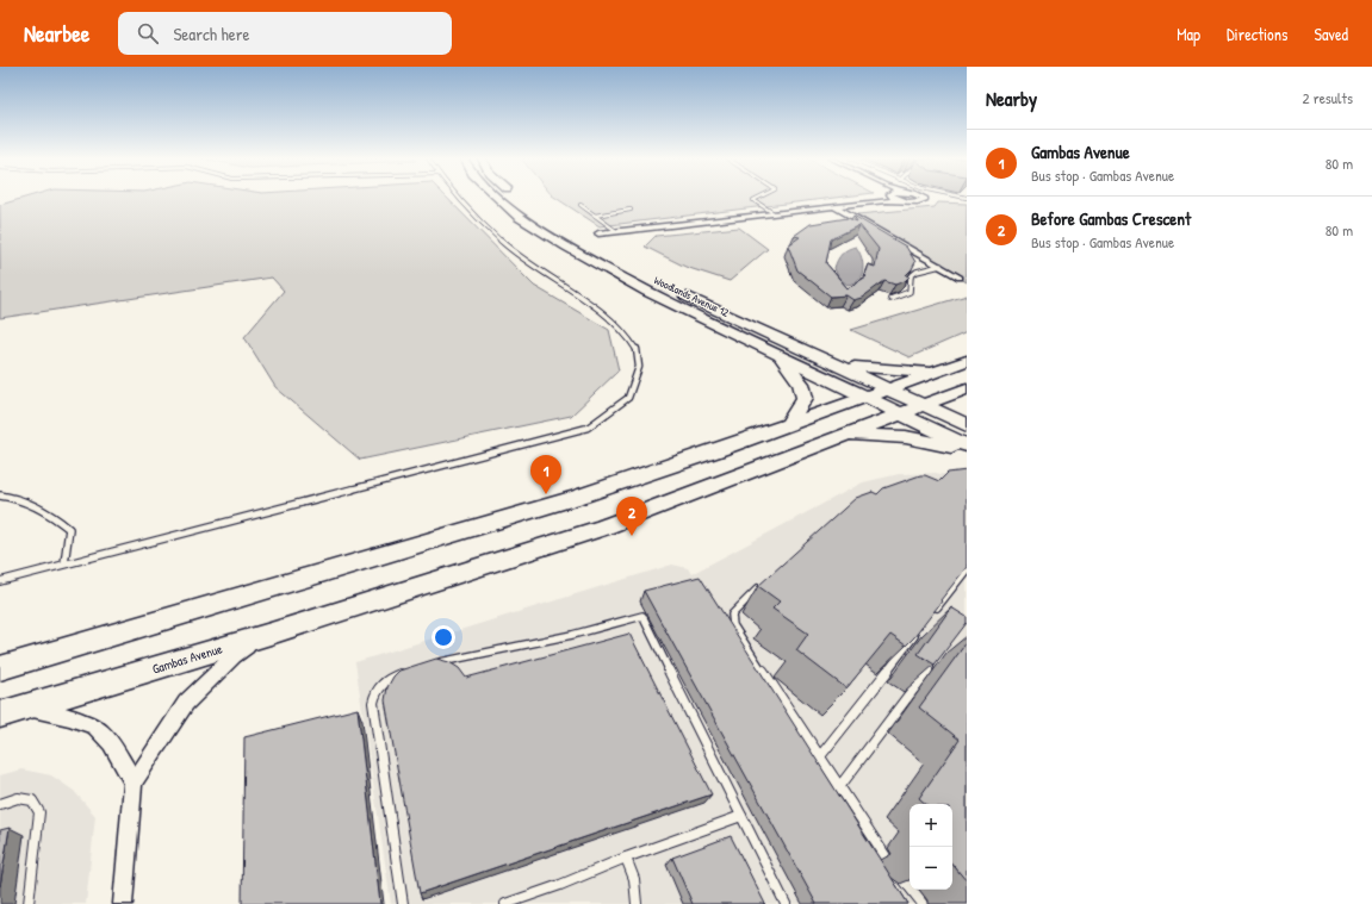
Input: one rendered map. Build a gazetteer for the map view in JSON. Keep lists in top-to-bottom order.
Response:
{
  "streets": {
    "main road": ["Woodlands Avenue 12", "Gambas Avenue"]
  },
  "crossings": [
    ["Woodlands Avenue 12", "Gambas Avenue"]
  ],
  "page": {
    "header": "Nearbee",
    "search": "Search here",
    "nav": ["Map", "Directions", "Saved"],
    "heading": ["Nearby", "2 results"],
    "list": [
      {
        "mark": "1",
        "name": "Gambas Avenue",
        "note": "Bus stop · Gambas Avenue",
        "value": "80 m"
      },
      {
        "mark": "2",
        "name": "Before Gambas Crescent",
        "note": "Bus stop · Gambas Avenue",
        "value": "80 m"
      }
    ],
    "pins": ["1", "2"],
    "map_buttons": ["+", "−"]
  }
}
